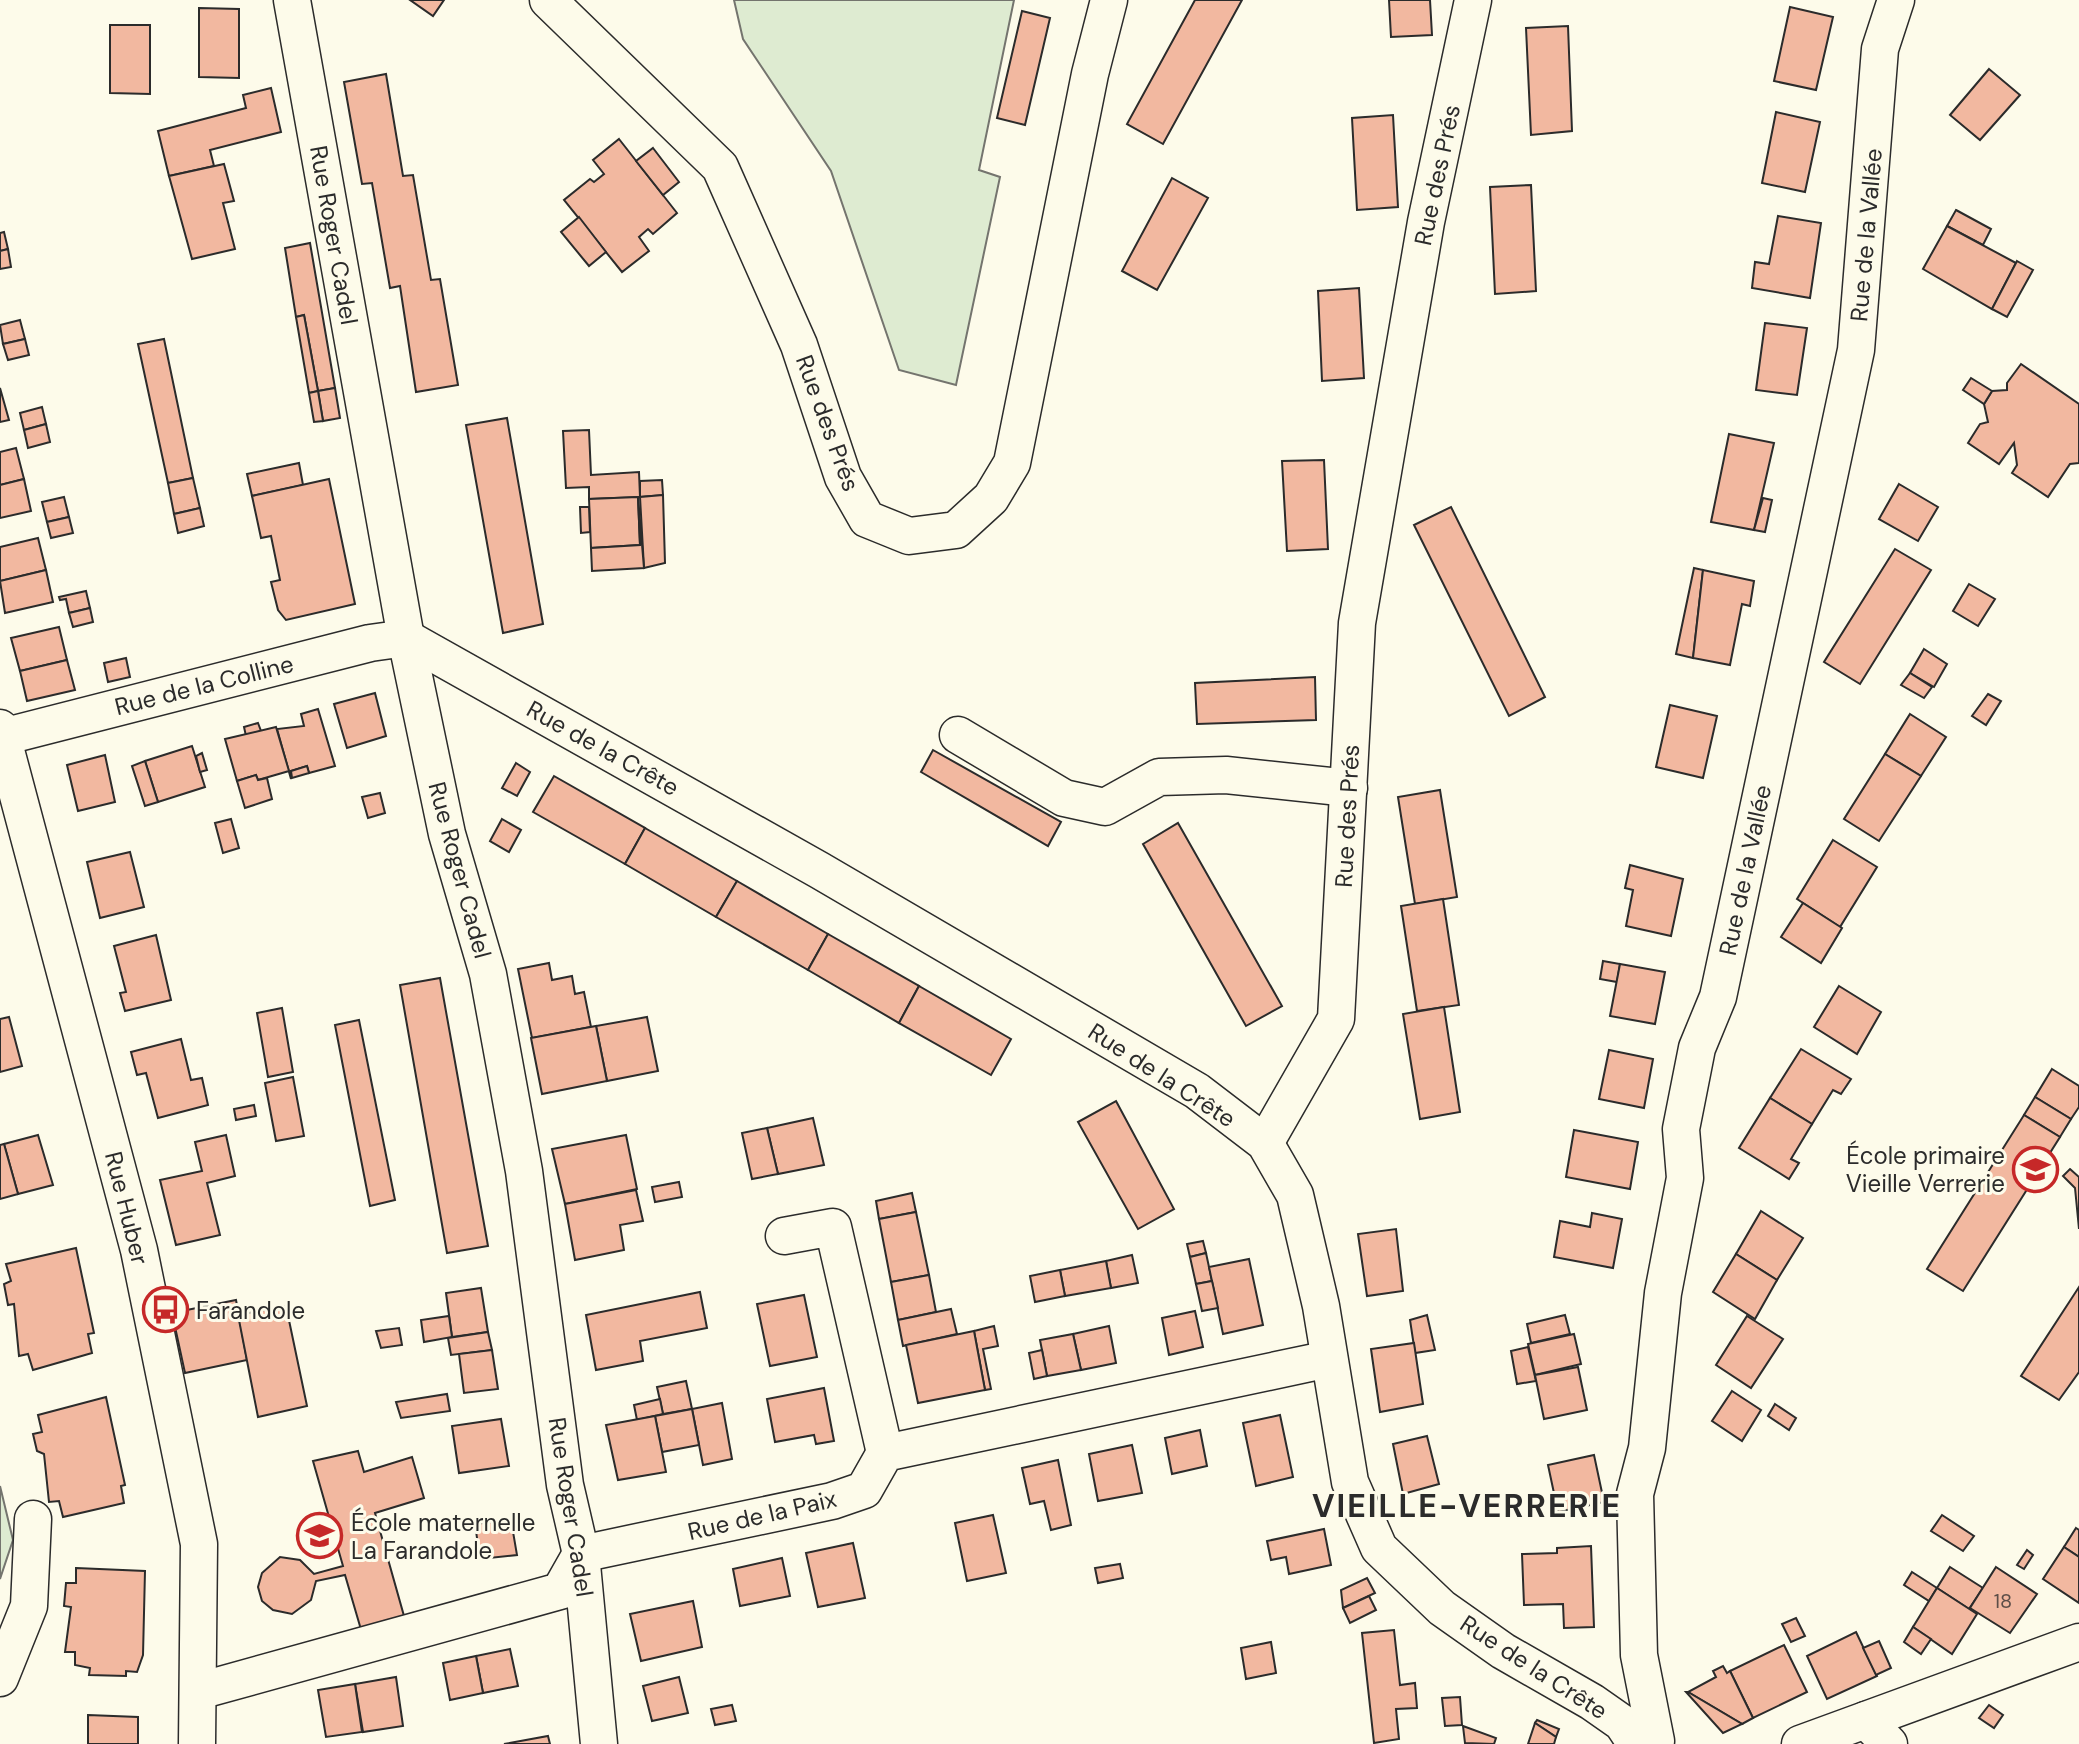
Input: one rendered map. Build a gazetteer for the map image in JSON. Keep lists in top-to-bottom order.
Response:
{
  "streets": {
    "street": [
      "Rue des Prés",
      "Rue Roger Cadel",
      "Rue de la Vallée",
      "Rue de la Colline",
      "Rue de la Crête",
      "Rue Huber",
      "Rue de la Paix"
    ]
  },
  "crossings": [
    ["Rue des Prés", "Rue de la Crête"],
    ["Rue Roger Cadel", "Rue de la Colline"],
    ["Rue Roger Cadel", "Rue de la Crête"],
    ["Rue Roger Cadel", "Rue de la Paix"],
    ["Rue de la Vallée", "Rue de la Crête"],
    ["Rue de la Colline", "Rue de la Crête"],
    ["Rue de la Colline", "Rue Huber"]
  ],
  "districts": ["VIEILLE-VERRERIE"],
  "places": {
    "school or university": ["École primaire Vieille Verrerie", "École maternelle La Farandole"],
    "bus stop": ["Farandole"]
  },
  "house_numbers": ["18"]
}
